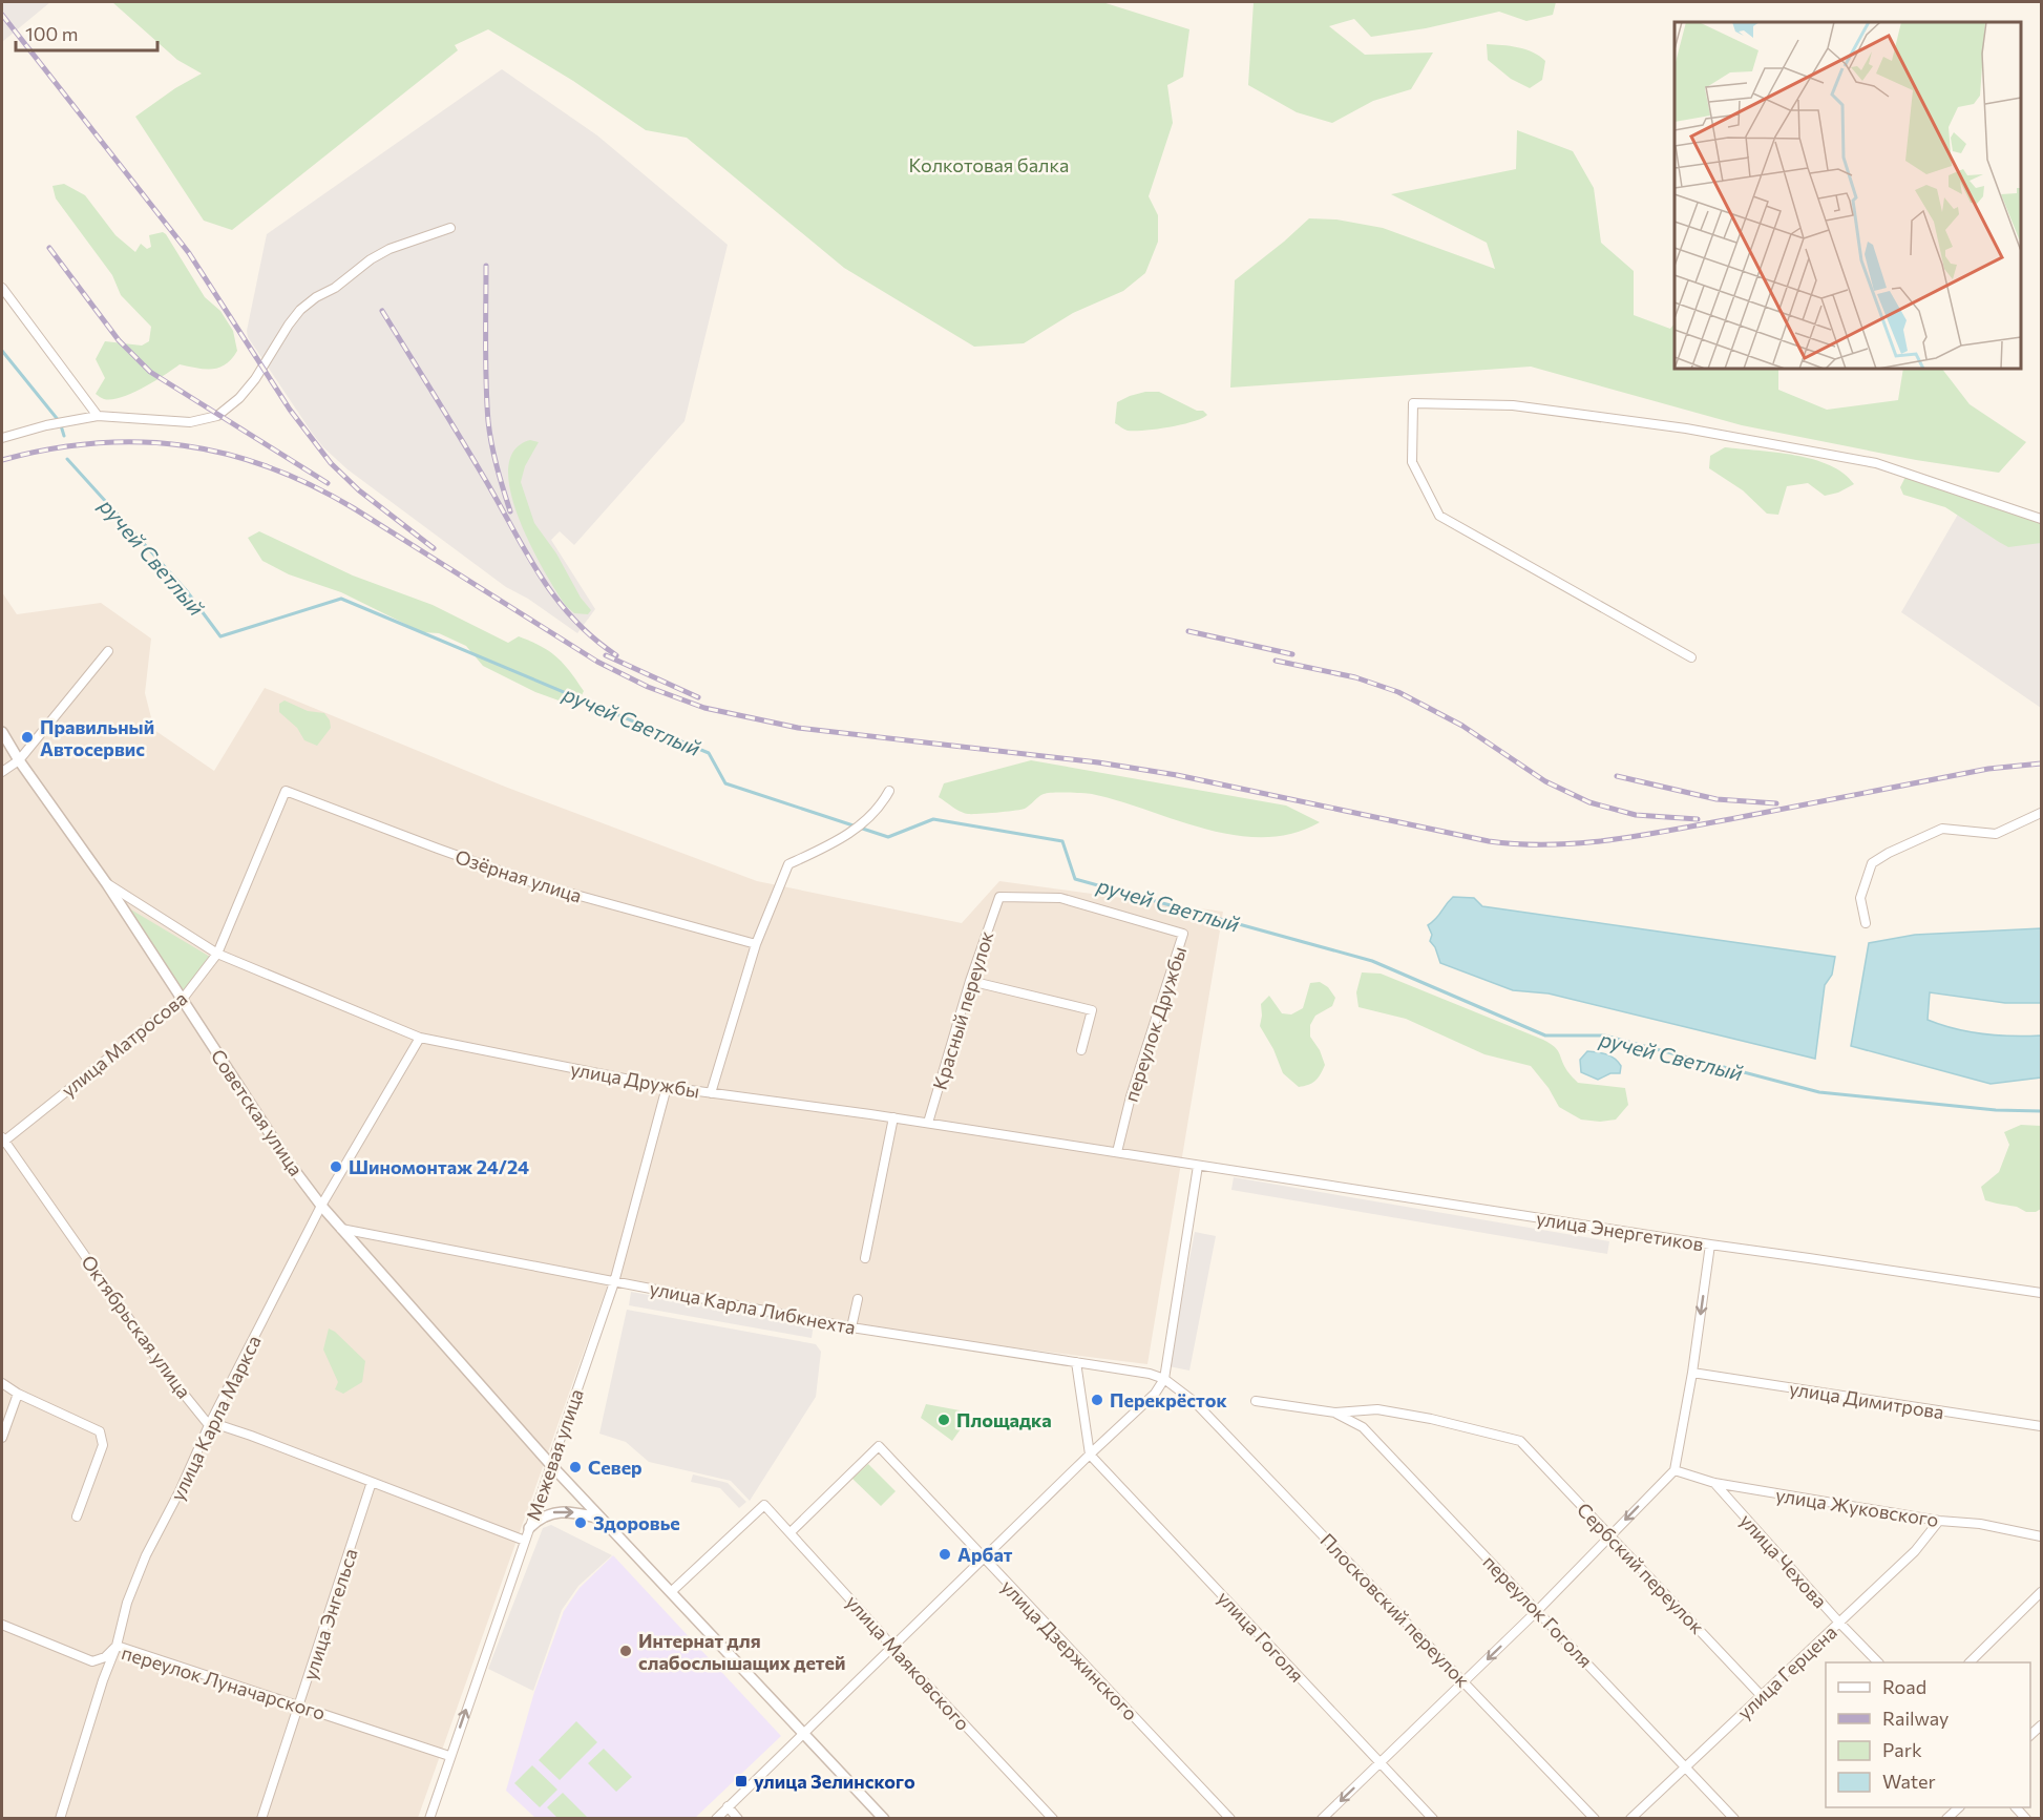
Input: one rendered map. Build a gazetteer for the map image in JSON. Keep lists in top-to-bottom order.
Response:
{
  "streets": {
    "street": [
      "Озёрная улица",
      "Красный переулок",
      "переулок Дружбы",
      "улица Матросова",
      "улица Дружбы",
      "Советская улица",
      "улица Энергетиков",
      "улица Карла Либкнехта",
      "Октябрьская улица",
      "улица Димитрова",
      "улица Карла Маркса",
      "Межевая улица",
      "улица Жуковского",
      "улица Чехова",
      "Сербский переулок",
      "Плосковский переулок",
      "переулок Гоголя",
      "улица Энгельса",
      "улица Гоголя",
      "улица Дзержинского",
      "улица Маяковского",
      "улица Герцена",
      "переулок Луначарского"
    ]
  },
  "crossings": [
    ["Озёрная улица", "улица Матросова"],
    ["Красный переулок", "переулок Дружбы"],
    ["Красный переулок", "улица Дружбы"],
    ["переулок Дружбы", "улица Дружбы"],
    ["улица Матросова", "улица Дружбы"],
    ["улица Матросова", "Советская улица"],
    ["улица Матросова", "Октябрьская улица"],
    ["улица Дружбы", "Советская улица"],
    ["улица Дружбы", "улица Энергетиков"],
    ["улица Дружбы", "улица Карла Маркса"],
    ["улица Дружбы", "Межевая улица"],
    ["Советская улица", "улица Карла Либкнехта"],
    ["Советская улица", "улица Карла Маркса"],
    ["Советская улица", "Межевая улица"],
    ["Советская улица", "улица Маяковского"],
    ["улица Карла Либкнехта", "Межевая улица"],
    ["улица Карла Либкнехта", "Плосковский переулок"],
    ["Октябрьская улица", "улица Карла Маркса"],
    ["улица Карла Маркса", "переулок Луначарского"],
    ["Межевая улица", "переулок Луначарского"],
    ["улица Жуковского", "улица Чехова"],
    ["улица Жуковского", "улица Герцена"],
    ["улица Чехова", "улица Герцена"],
    ["Сербский переулок", "переулок Гоголя"],
    ["Сербский переулок", "улица Герцена"],
    ["переулок Гоголя", "улица Герцена"],
    ["улица Энгельса", "переулок Луначарского"],
    ["улица Дзержинского", "улица Маяковского"]
  ],
  "water": ["ручей Светлый"],
  "parks": ["Колкотовая балка"],
  "places": {
    "other": [
      "Правильный Автосервис",
      "Шиномонтаж 24/24",
      "Перекрёсток",
      "Площадка",
      "Север",
      "Здоровье",
      "Арбат",
      "Интернат для слабослышащих детей"
    ],
    "transit": ["улица Зелинского"]
  },
  "legend": [
    "Road",
    "Railway",
    "Park",
    "Water"
  ],
  "scale_bar": "100 m"
}
